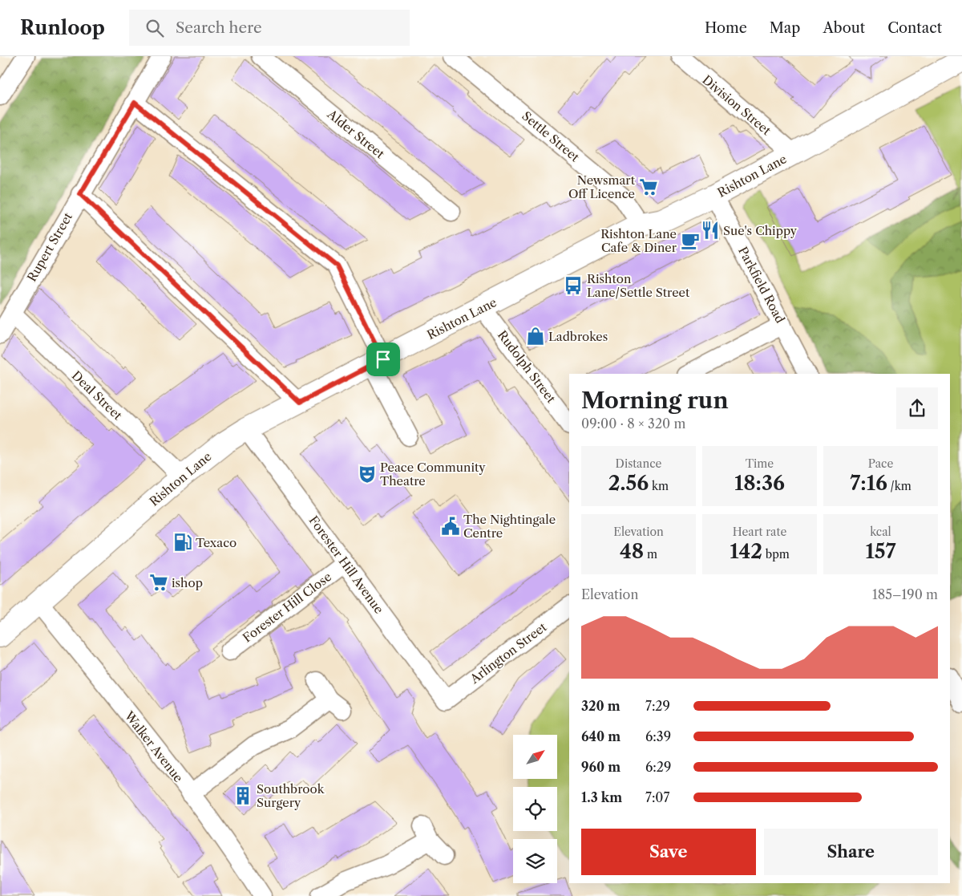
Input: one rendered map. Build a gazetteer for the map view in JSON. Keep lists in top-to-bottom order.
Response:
{
  "streets": {
    "street": [
      "Division Street",
      "Alder Street",
      "Settle Street",
      "Rishton Lane",
      "Rupert Street",
      "Parkfield Road",
      "Rudolph Street",
      "Deal Street",
      "Forester Hill Avenue",
      "Forester Hill Close",
      "Arlington Street",
      "Walker Avenue"
    ]
  },
  "crossings": [
    ["Division Street", "Rishton Lane"],
    ["Settle Street", "Rishton Lane"],
    ["Rishton Lane", "Parkfield Road"],
    ["Rishton Lane", "Rudolph Street"],
    ["Rishton Lane", "Deal Street"],
    ["Rishton Lane", "Forester Hill Avenue"],
    ["Rishton Lane", "Walker Avenue"],
    ["Rupert Street", "Deal Street"],
    ["Forester Hill Avenue", "Forester Hill Close"],
    ["Forester Hill Avenue", "Arlington Street"]
  ],
  "places": {
    "supermarket": ["Newsmart Off Licence", "ishop"],
    "restaurant": ["Sue's Chippy"],
    "cafe": ["Rishton Lane Cafe & Diner"],
    "bus stop": ["Rishton Lane/Settle Street"],
    "shop": ["Ladbrokes"],
    "theatre": ["Peace Community Theatre"],
    "public building": ["The Nightingale Centre"],
    "fuel station": ["Texaco"],
    "building": ["Southbrook Surgery"]
  },
  "north": "top right",
  "page": {
    "header": "Runloop",
    "search": "Search here",
    "nav": [
      "Home",
      "Map",
      "About",
      "Contact"
    ],
    "heading": ["Morning run", "09:00 · 8 × 320 m"],
    "stats": [
      ["Distance", "2.56 km"],
      ["Time", "18:36"],
      ["Pace", "7:16 /km"],
      ["Elevation", "48 m"],
      ["Heart rate", "142 bpm"],
      ["kcal", "157"]
    ],
    "chart": ["Elevation", "185–190 m"],
    "list": [
      {
        "name": "320 m",
        "note": "7:29"
      },
      {
        "name": "640 m",
        "note": "6:39"
      },
      {
        "name": "960 m",
        "note": "6:29"
      },
      {
        "name": "1.3 km",
        "note": "7:07"
      }
    ],
    "buttons": ["Save", "Share"]
  }
}
